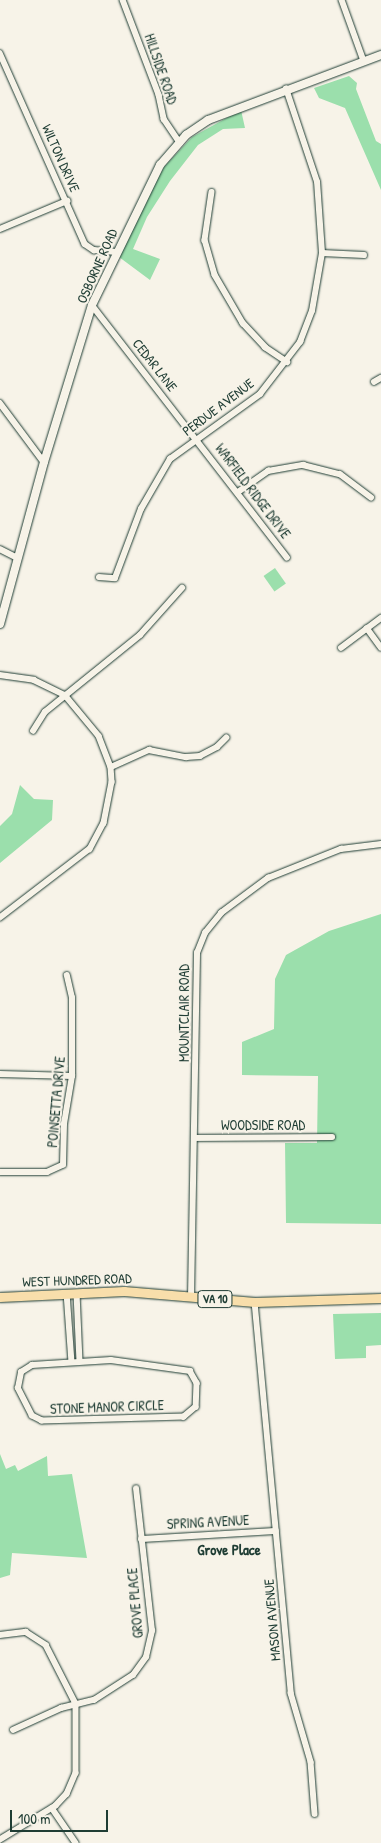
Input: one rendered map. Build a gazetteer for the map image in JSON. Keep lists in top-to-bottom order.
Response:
{
  "streets": {
    "main road": ["WEST HUNDRED ROAD", "VA 10"],
    "street": [
      "HILLSIDE ROAD",
      "WILTON DRIVE",
      "OSBORNE ROAD",
      "CEDAR LANE",
      "PERDUE AVENUE",
      "WARFIELD RIDGE DRIVE",
      "MOUNTCLAIR ROAD",
      "POINSETTA DRIVE",
      "WOODSIDE ROAD",
      "STONE MANOR CIRCLE",
      "SPRING AVENUE",
      "GROVE PLACE",
      "MASON AVENUE"
    ]
  },
  "crossings": [
    ["HILLSIDE ROAD", "OSBORNE ROAD"],
    ["WILTON DRIVE", "OSBORNE ROAD"],
    ["OSBORNE ROAD", "CEDAR LANE"],
    ["OSBORNE ROAD", "PERDUE AVENUE"],
    ["CEDAR LANE", "PERDUE AVENUE"],
    ["CEDAR LANE", "WARFIELD RIDGE DRIVE"],
    ["PERDUE AVENUE", "WARFIELD RIDGE DRIVE"],
    ["MOUNTCLAIR ROAD", "WOODSIDE ROAD"],
    ["MOUNTCLAIR ROAD", "WEST HUNDRED ROAD"],
    ["WEST HUNDRED ROAD", "MASON AVENUE"],
    ["SPRING AVENUE", "GROVE PLACE"],
    ["SPRING AVENUE", "MASON AVENUE"]
  ],
  "districts": ["Grove Place"],
  "scale_bar": "100 m"
}
